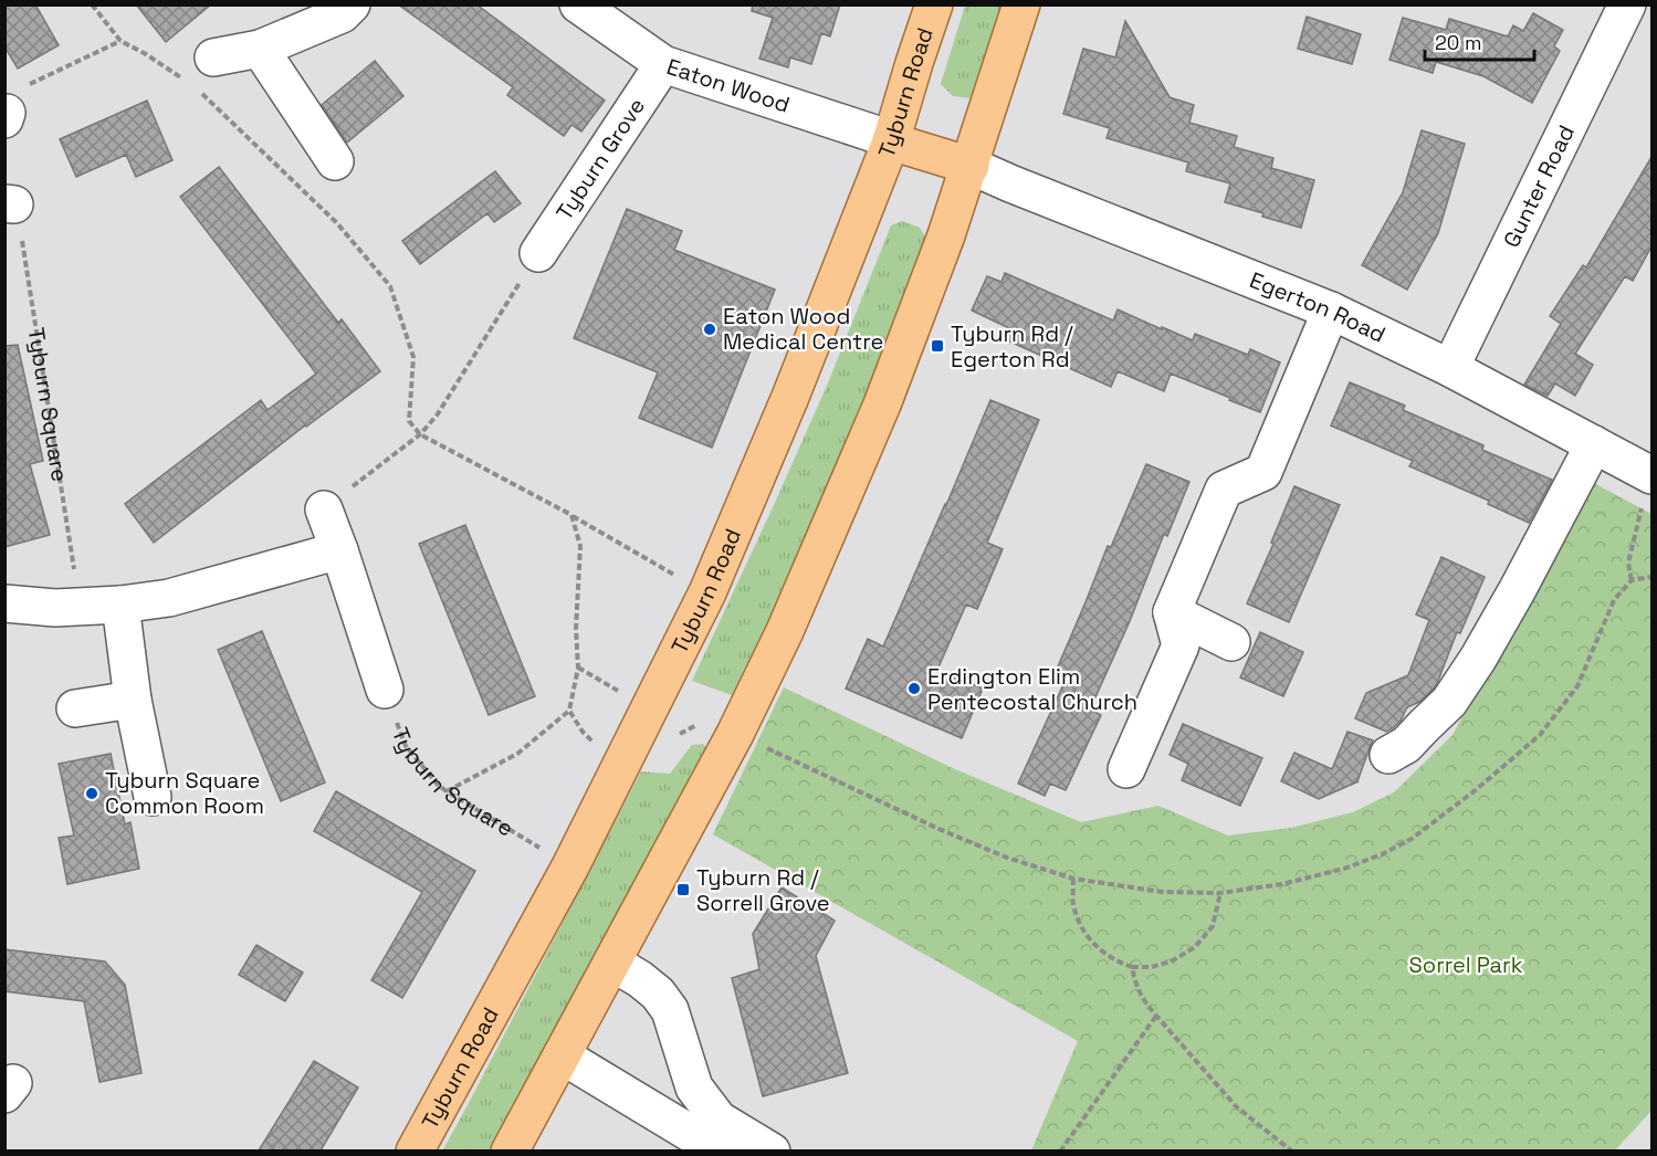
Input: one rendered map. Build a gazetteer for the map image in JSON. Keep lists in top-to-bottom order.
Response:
{
  "streets": {
    "main road": ["Tyburn Road"],
    "street": [
      "Eaton Wood",
      "Tyburn Grove",
      "Gunter Road",
      "Egerton Road"
    ],
    "path": ["Tyburn Square"]
  },
  "crossings": [
    ["Eaton Wood", "Tyburn Road"],
    ["Eaton Wood", "Tyburn Grove"],
    ["Tyburn Road", "Tyburn Square"],
    ["Gunter Road", "Egerton Road"]
  ],
  "parks": ["Sorrel Park"],
  "places": {
    "other": ["Eaton Wood Medical Centre", "Erdington Elim Pentecostal Church", "Tyburn Square Common Room"],
    "transit": ["Tyburn Rd / Egerton Rd", "Tyburn Rd / Sorrell Grove"]
  },
  "scale_bar": "20 m"
}
